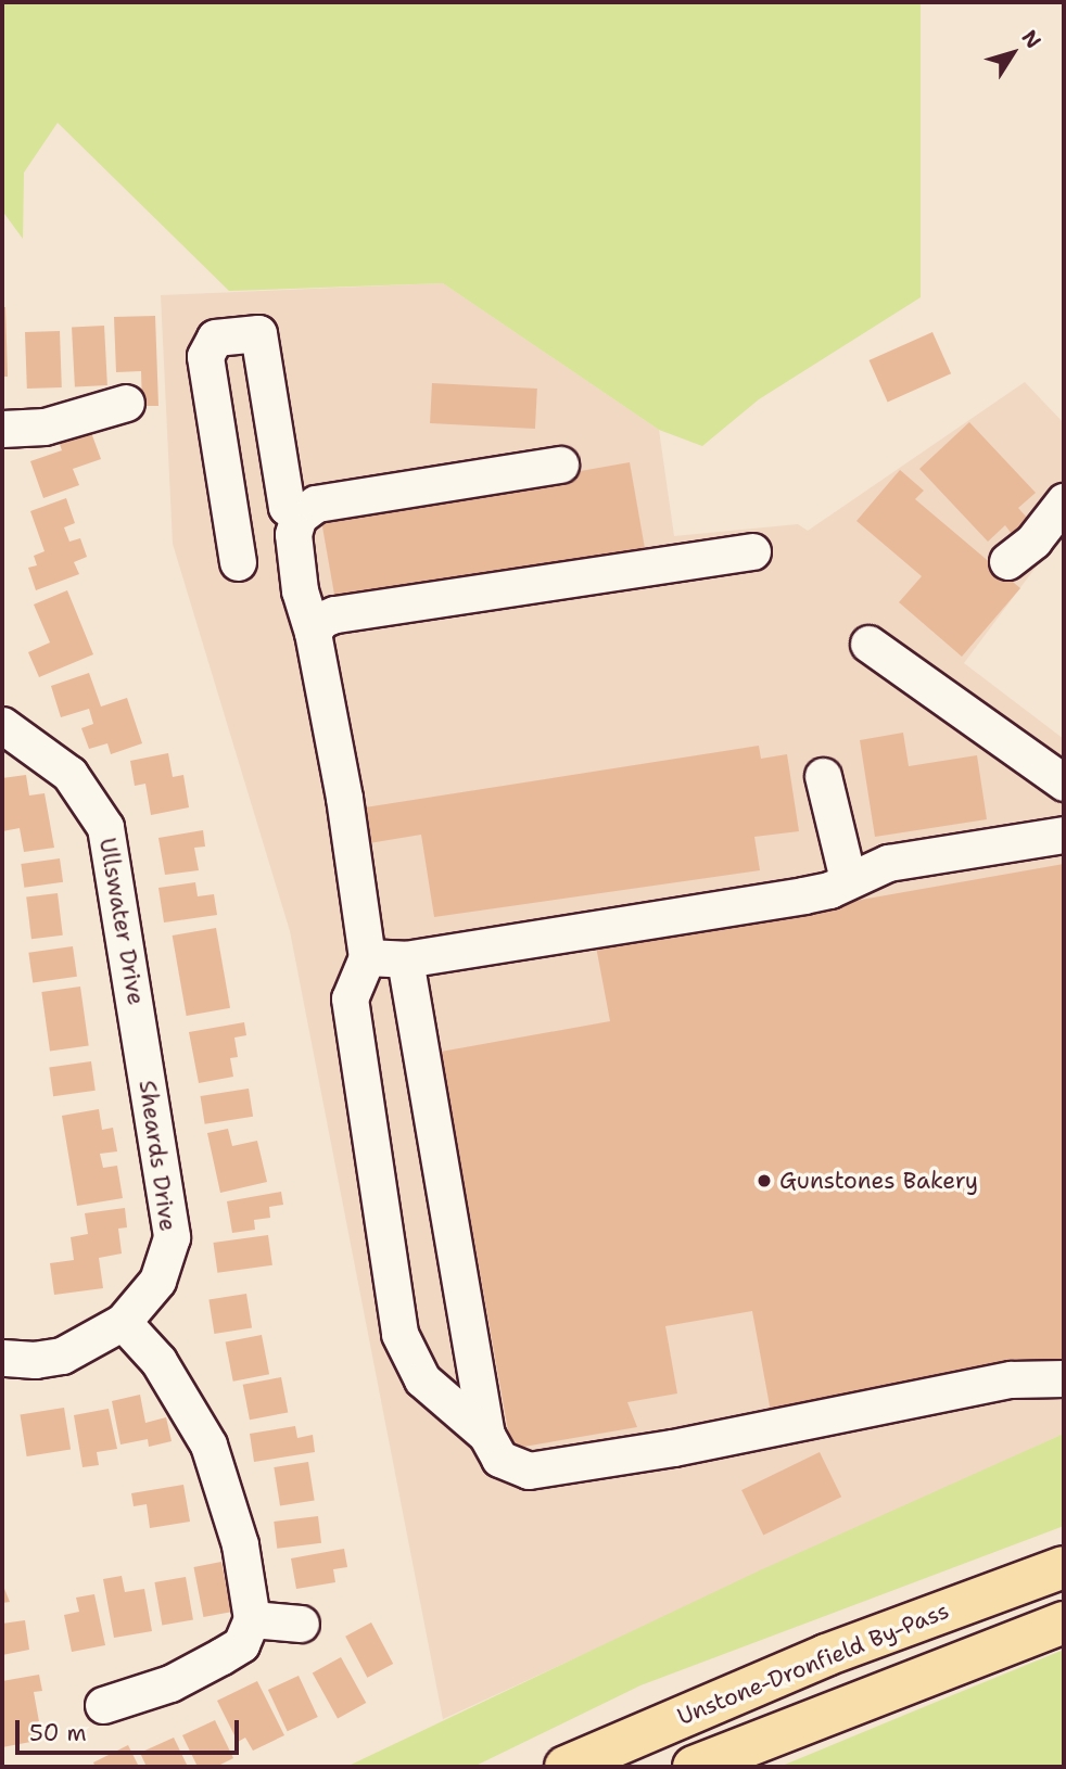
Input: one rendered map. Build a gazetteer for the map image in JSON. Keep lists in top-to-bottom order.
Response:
{
  "streets": {
    "highway": ["Unstone-Dronfield By-Pass"],
    "street": ["Ullswater Drive", "Sheards Drive"]
  },
  "crossings": [
    ["Ullswater Drive", "Sheards Drive"]
  ],
  "places": ["Gunstones Bakery"],
  "scale_bar": "50 m",
  "north": "top right"
}
